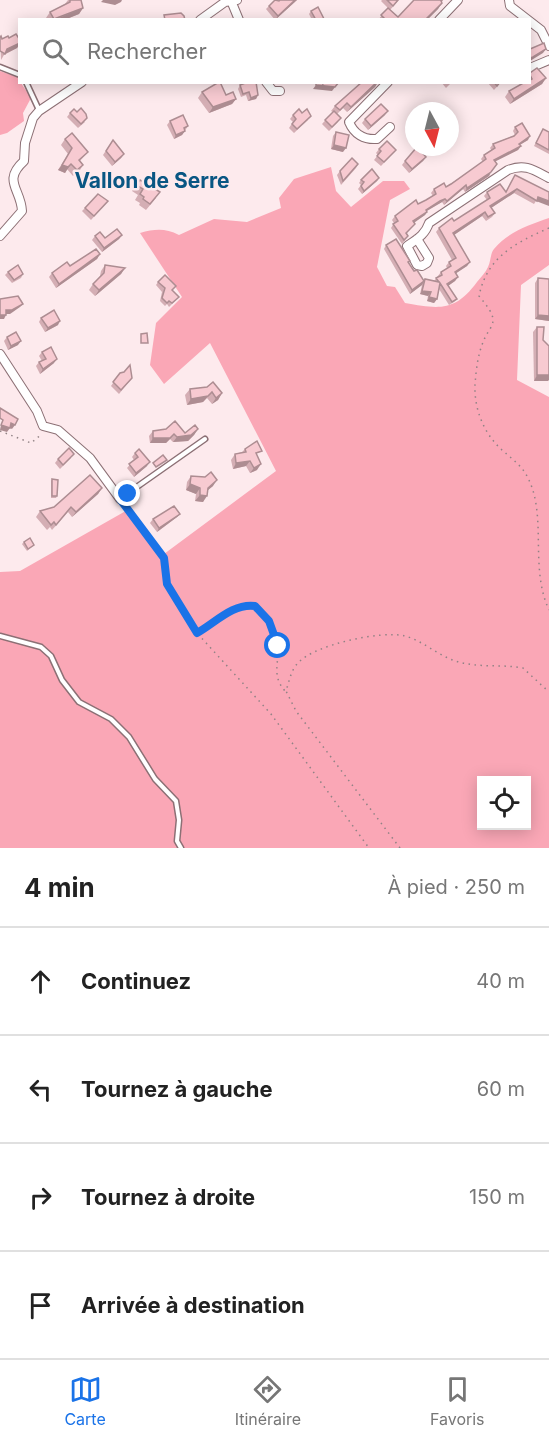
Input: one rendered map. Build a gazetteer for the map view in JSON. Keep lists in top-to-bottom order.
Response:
{
  "districts": ["Vallon de Serre"],
  "north": "bottom",
  "page": {
    "search": "Rechercher",
    "heading": ["4 min", "À pied · 250 m"],
    "list": [
      ["Continuez", "40 m"],
      ["Tournez à gauche", "60 m"],
      ["Tournez à droite", "150 m"],
      "Arrivée à destination"
    ],
    "nav": ["Carte", "Itinéraire", "Favoris"]
  }
}
